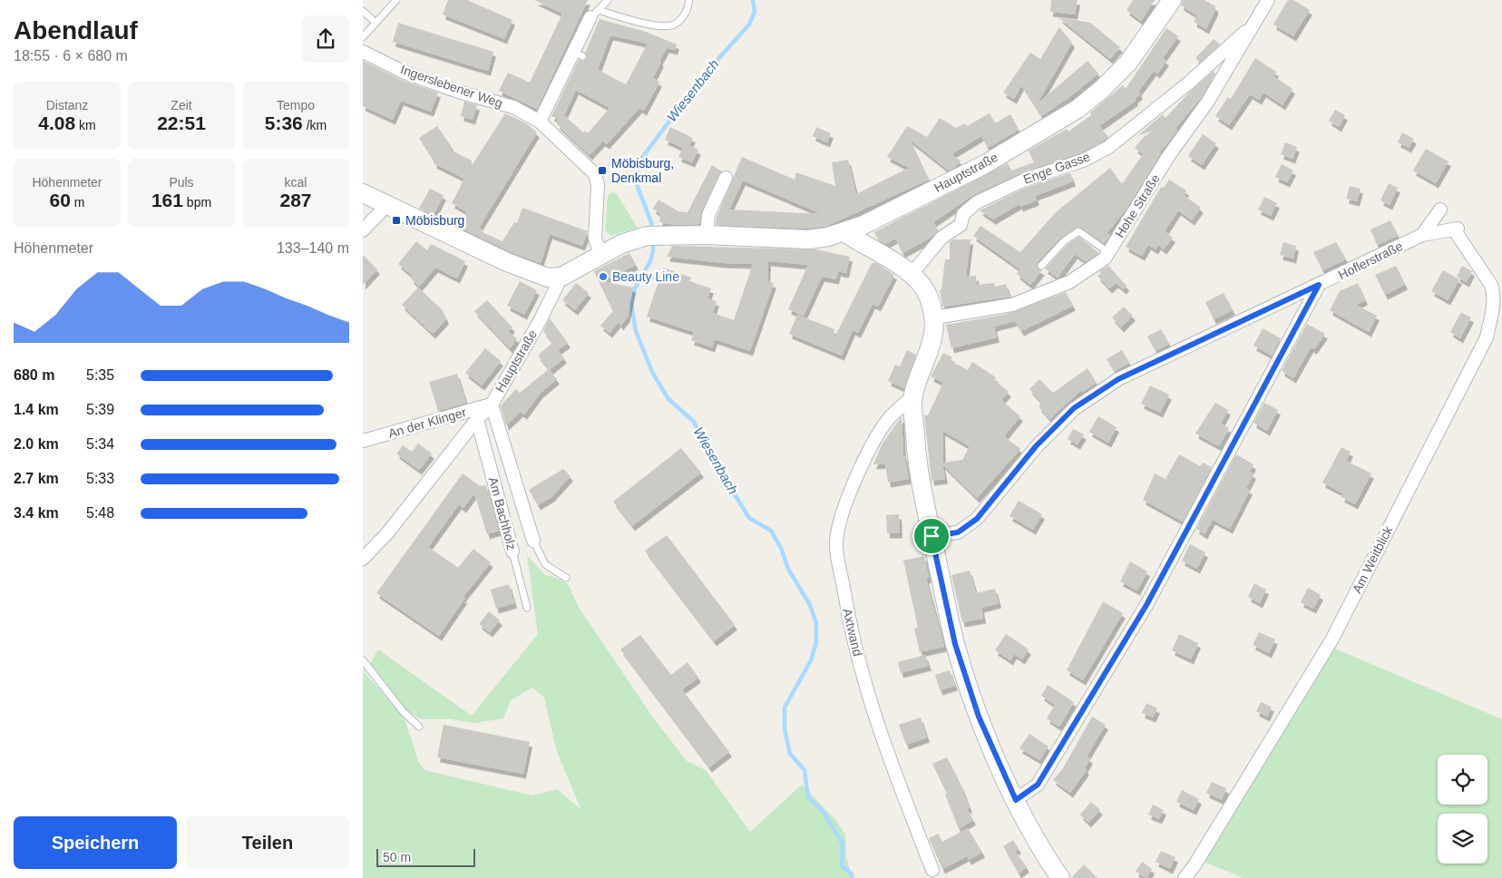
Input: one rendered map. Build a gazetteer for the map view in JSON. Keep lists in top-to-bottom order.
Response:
{
  "streets": {
    "street": [
      "Ingerslebener Weg",
      "Enge Gasse",
      "Hauptstraße",
      "Hohe Straße",
      "Hoflerstraße",
      "An der Klinger",
      "Am Bachholz",
      "Am Weitblick",
      "Axtwand"
    ]
  },
  "crossings": [
    ["Ingerslebener Weg", "Hauptstraße"],
    ["Enge Gasse", "Hohe Straße"],
    ["Hauptstraße", "An der Klinger"],
    ["Hauptstraße", "Am Bachholz"],
    ["Hoflerstraße", "Am Weitblick"],
    ["An der Klinger", "Am Bachholz"]
  ],
  "water": ["Wiesenbach"],
  "places": {
    "transit": ["Möbisburg, Denkmal", "Möbisburg"],
    "other": ["Beauty Line"]
  },
  "scale_bar": "50 m",
  "page": {
    "heading": ["Abendlauf", "18:55 · 6 × 680 m"],
    "stats": [
      ["Distanz", "4.08 km"],
      ["Zeit", "22:51"],
      ["Tempo", "5:36 /km"],
      ["Höhenmeter", "60 m"],
      ["Puls", "161 bpm"],
      ["kcal", "287"]
    ],
    "chart": ["Höhenmeter", "133–140 m"],
    "list": [
      {
        "name": "680 m",
        "note": "5:35"
      },
      {
        "name": "1.4 km",
        "note": "5:39"
      },
      {
        "name": "2.0 km",
        "note": "5:34"
      },
      {
        "name": "2.7 km",
        "note": "5:33"
      },
      {
        "name": "3.4 km",
        "note": "5:48"
      }
    ],
    "buttons": ["Speichern", "Teilen"],
    "scale": "50 m"
  }
}
